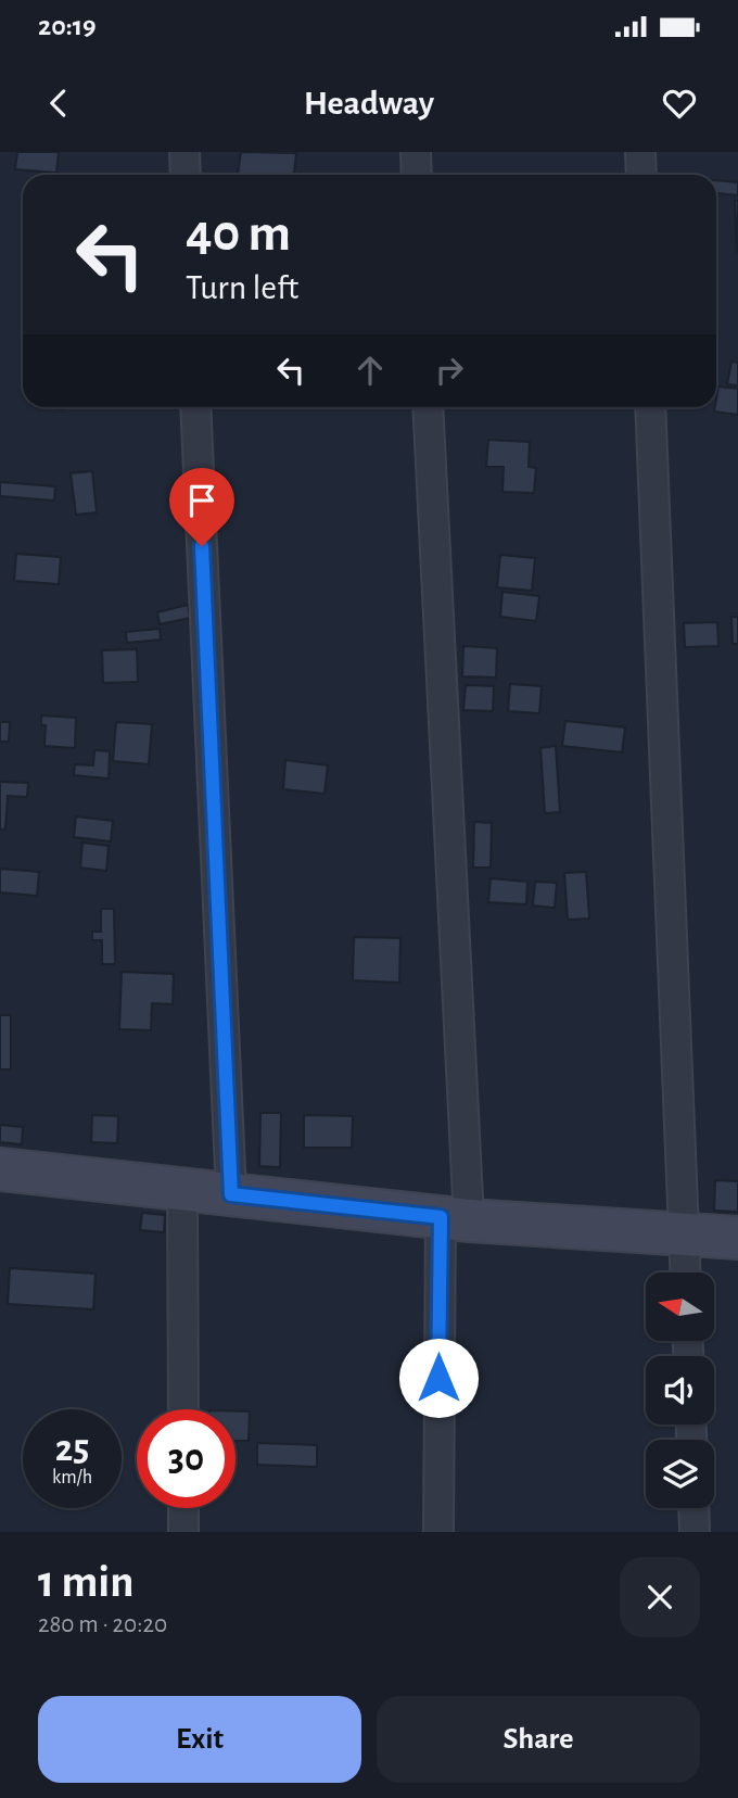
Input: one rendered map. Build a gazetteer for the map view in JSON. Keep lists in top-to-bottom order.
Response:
{
  "north": "left",
  "page": {
    "status": "20:19",
    "header": "Headway",
    "turn": ["40 m", "Turn left"],
    "speed": "25 km/h",
    "limit": "30",
    "heading": ["1 min", "280 m · 20:20"],
    "buttons": ["Exit", "Share"]
  }
}
